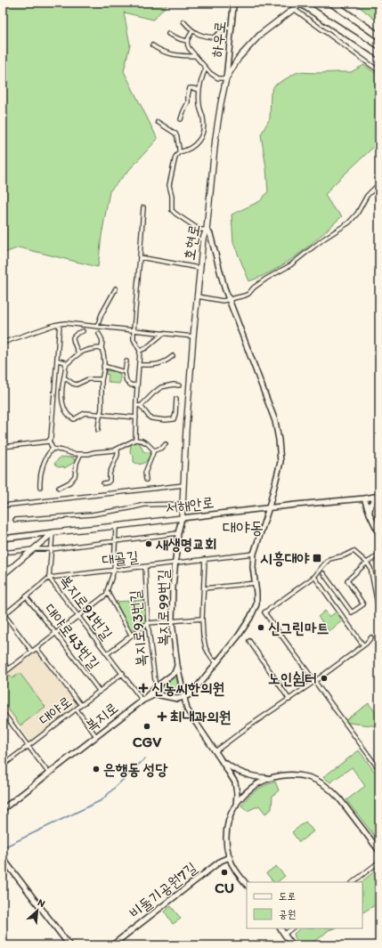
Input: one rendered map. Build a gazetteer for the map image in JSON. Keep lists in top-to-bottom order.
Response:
{
  "streets": {
    "main road": ["호현로", "서해안로"],
    "street": [
      "하우로",
      "대골길",
      "복지로91번길",
      "복지로99번길",
      "복지로93번길",
      "대야로43번길",
      "대야로",
      "복지로",
      "비둘기공원7길"
    ]
  },
  "crossings": [
    ["하우로", "호현로"],
    ["호현로", "서해안로"],
    ["호현로", "복지로99번길"],
    ["서해안로", "복지로91번길"],
    ["서해안로", "복지로99번길"],
    ["대골길", "복지로91번길"],
    ["대골길", "복지로99번길"],
    ["대골길", "복지로93번길"],
    ["복지로91번길", "복지로93번길"],
    ["복지로91번길", "대야로"],
    ["복지로91번길", "복지로"],
    ["복지로99번길", "복지로"],
    ["대야로43번길", "대야로"]
  ],
  "districts": ["대야동"],
  "places": {
    "other": [
      "새생명교회",
      "신그린마트",
      "노인쉼터",
      "CGV",
      "은행동 성당",
      "CU"
    ],
    "transit": ["시흥대야"],
    "health": ["신농씨한의원", "최내과의원"]
  },
  "legend": ["도로", "공원"],
  "north": "top right"
}
